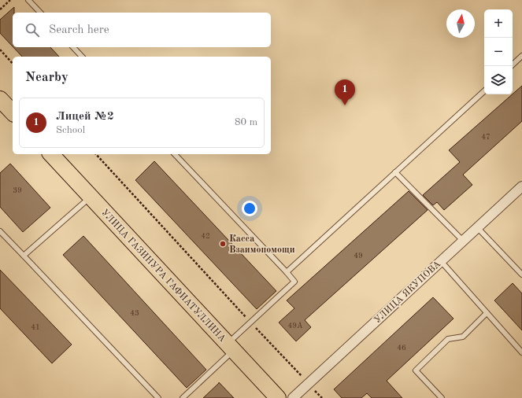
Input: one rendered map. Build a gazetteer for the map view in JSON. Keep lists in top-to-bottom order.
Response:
{
  "streets": {
    "main road": ["УЛИЦА ГАЗИНУРА ГАФИАТУЛЛИНА"],
    "street": ["УЛИЦА ЯКУПОВА"]
  },
  "places": ["Касса Взаимопомощи"],
  "house_numbers": [
    "47",
    "39",
    "42",
    "49",
    "43",
    "49А",
    "41",
    "46"
  ],
  "north": "top",
  "page": {
    "map_buttons": ["+", "−"],
    "search": "Search here",
    "heading": "Nearby",
    "pins": "1",
    "list": [
      {
        "mark": "1",
        "name": "Лицей №2",
        "note": "School",
        "value": "80 m"
      }
    ]
  }
}
